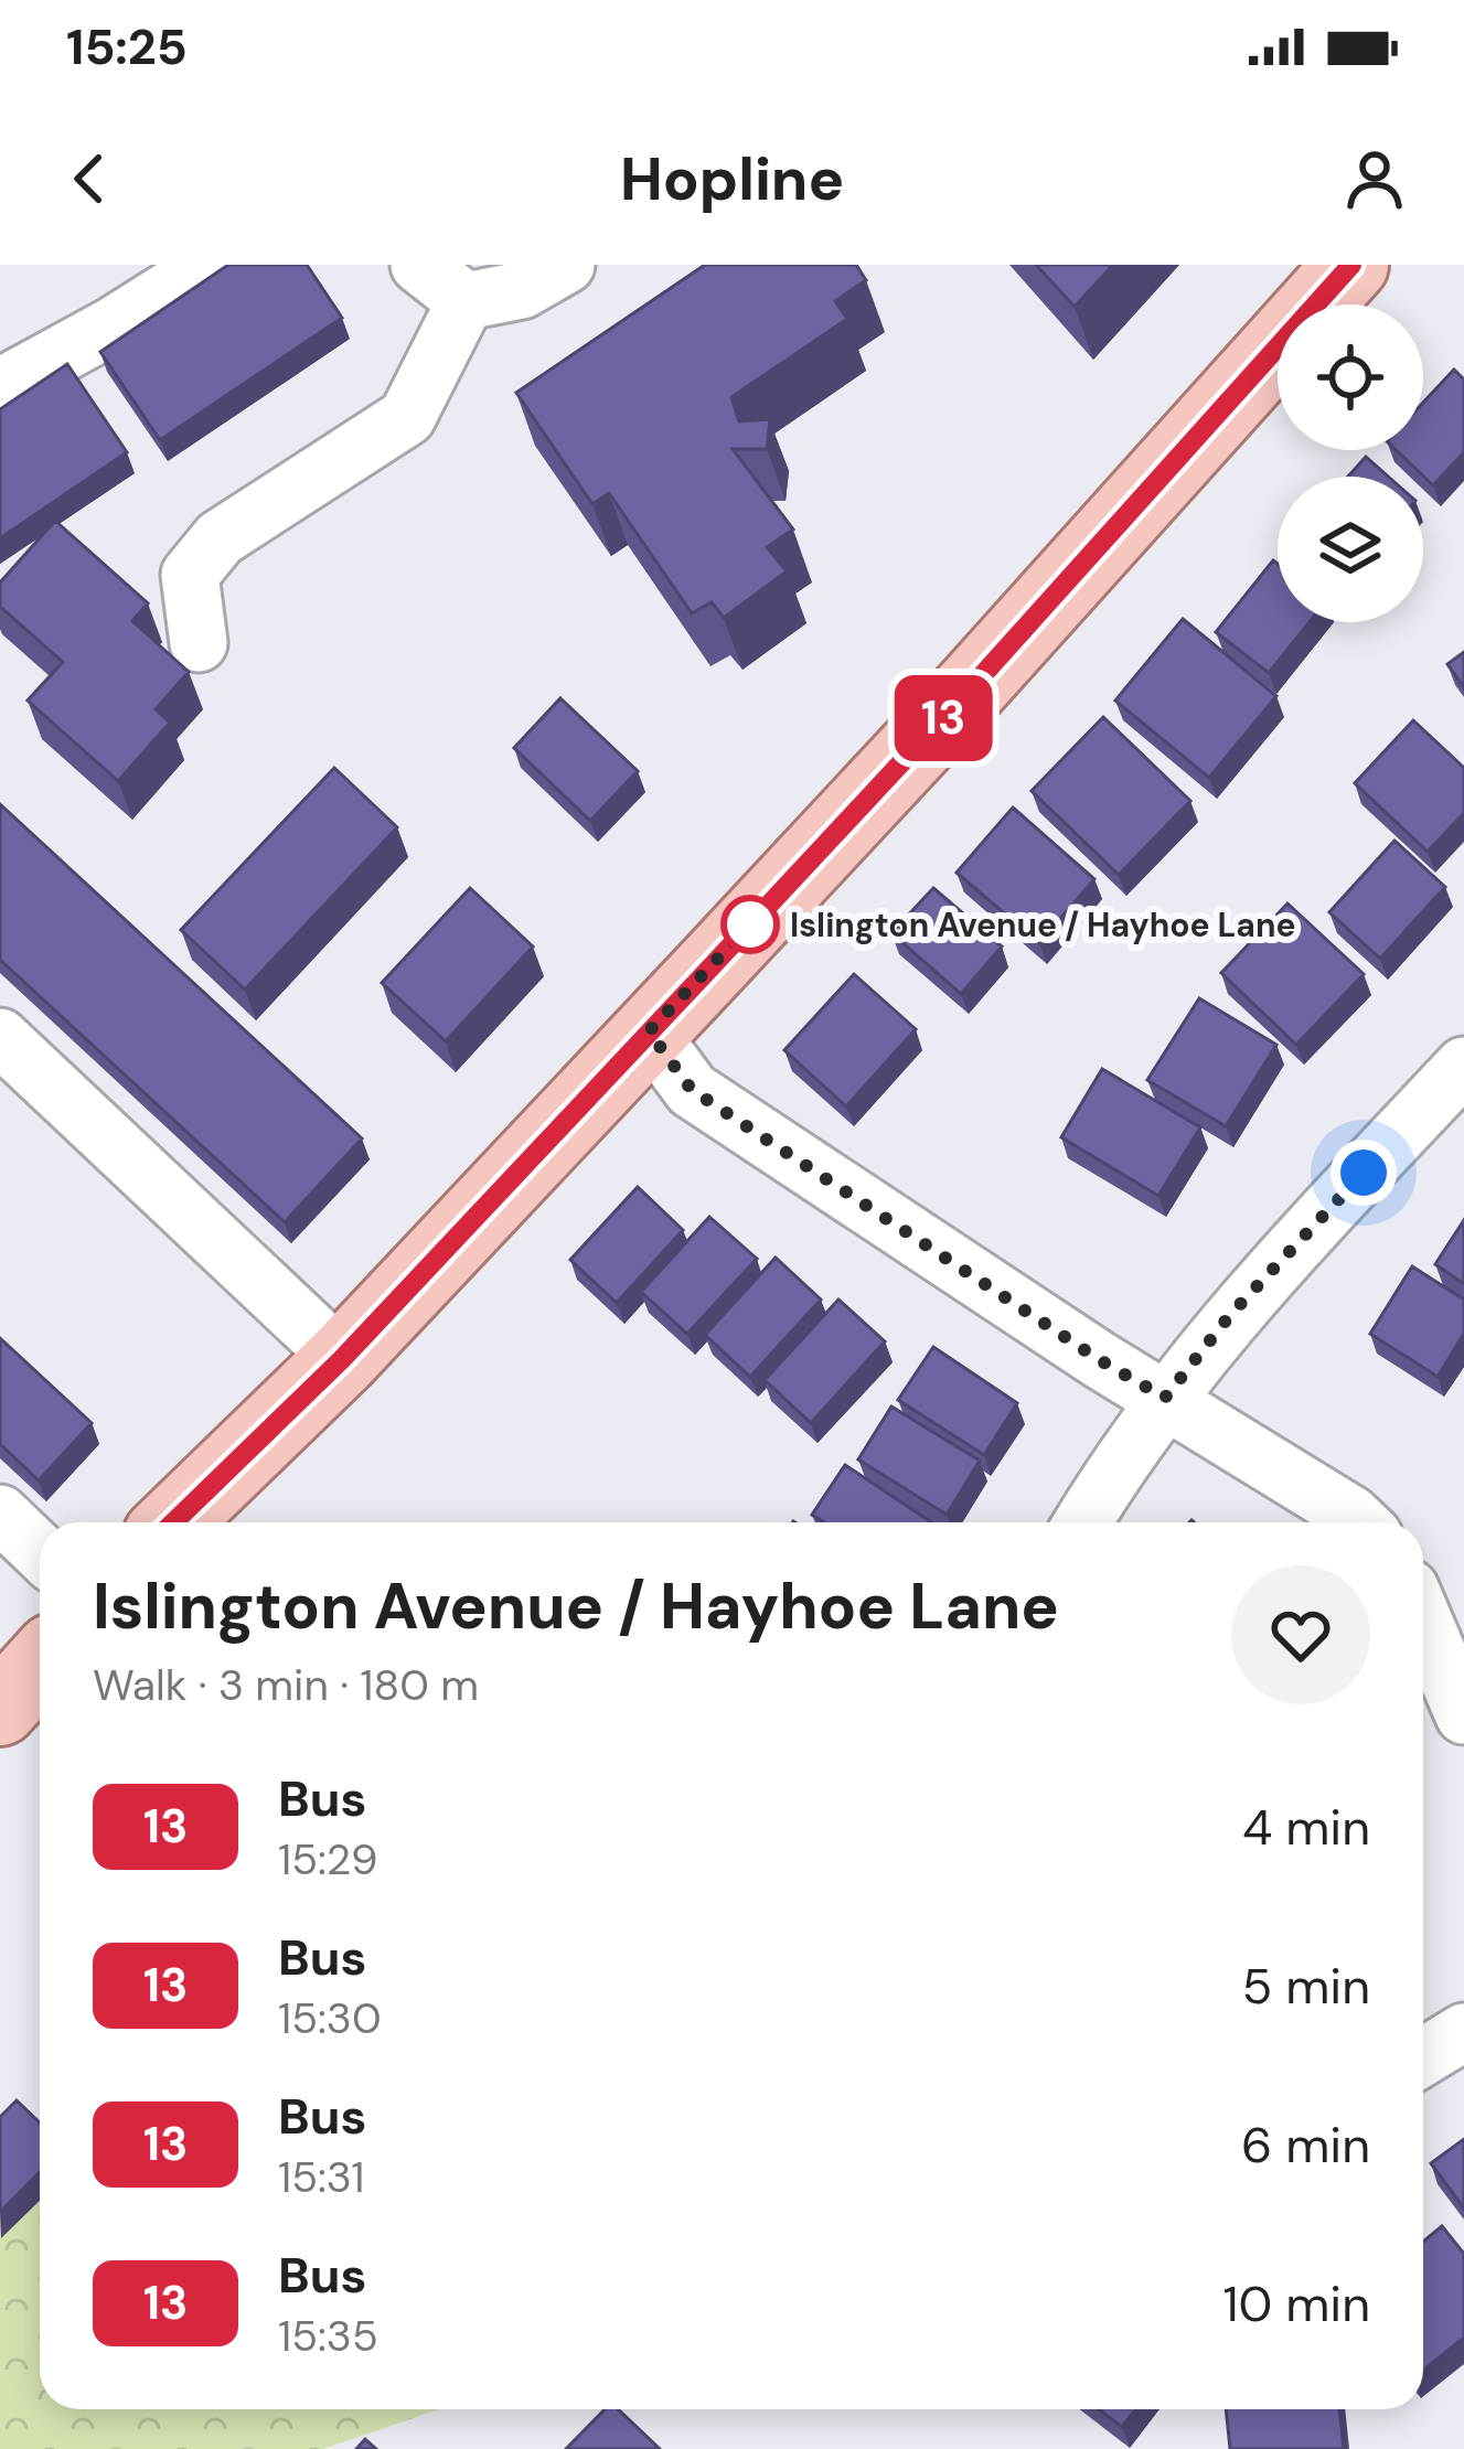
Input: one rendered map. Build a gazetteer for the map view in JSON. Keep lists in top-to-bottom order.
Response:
{
  "places": ["Islington Avenue / Hayhoe Lane"],
  "lines": ["bus line 13"],
  "page": {
    "status": "15:25",
    "header": "Hopline",
    "on_map": "13",
    "heading": ["Islington Avenue / Hayhoe Lane", "Walk · 3 min · 180 m"],
    "list": [
      {
        "mark": "13",
        "name": "Bus",
        "note": "15:29",
        "value": "4 min"
      },
      {
        "mark": "13",
        "name": "Bus",
        "note": "15:30",
        "value": "5 min"
      },
      {
        "mark": "13",
        "name": "Bus",
        "note": "15:31",
        "value": "6 min"
      },
      {
        "mark": "13",
        "name": "Bus",
        "note": "15:35",
        "value": "10 min"
      }
    ]
  }
}
